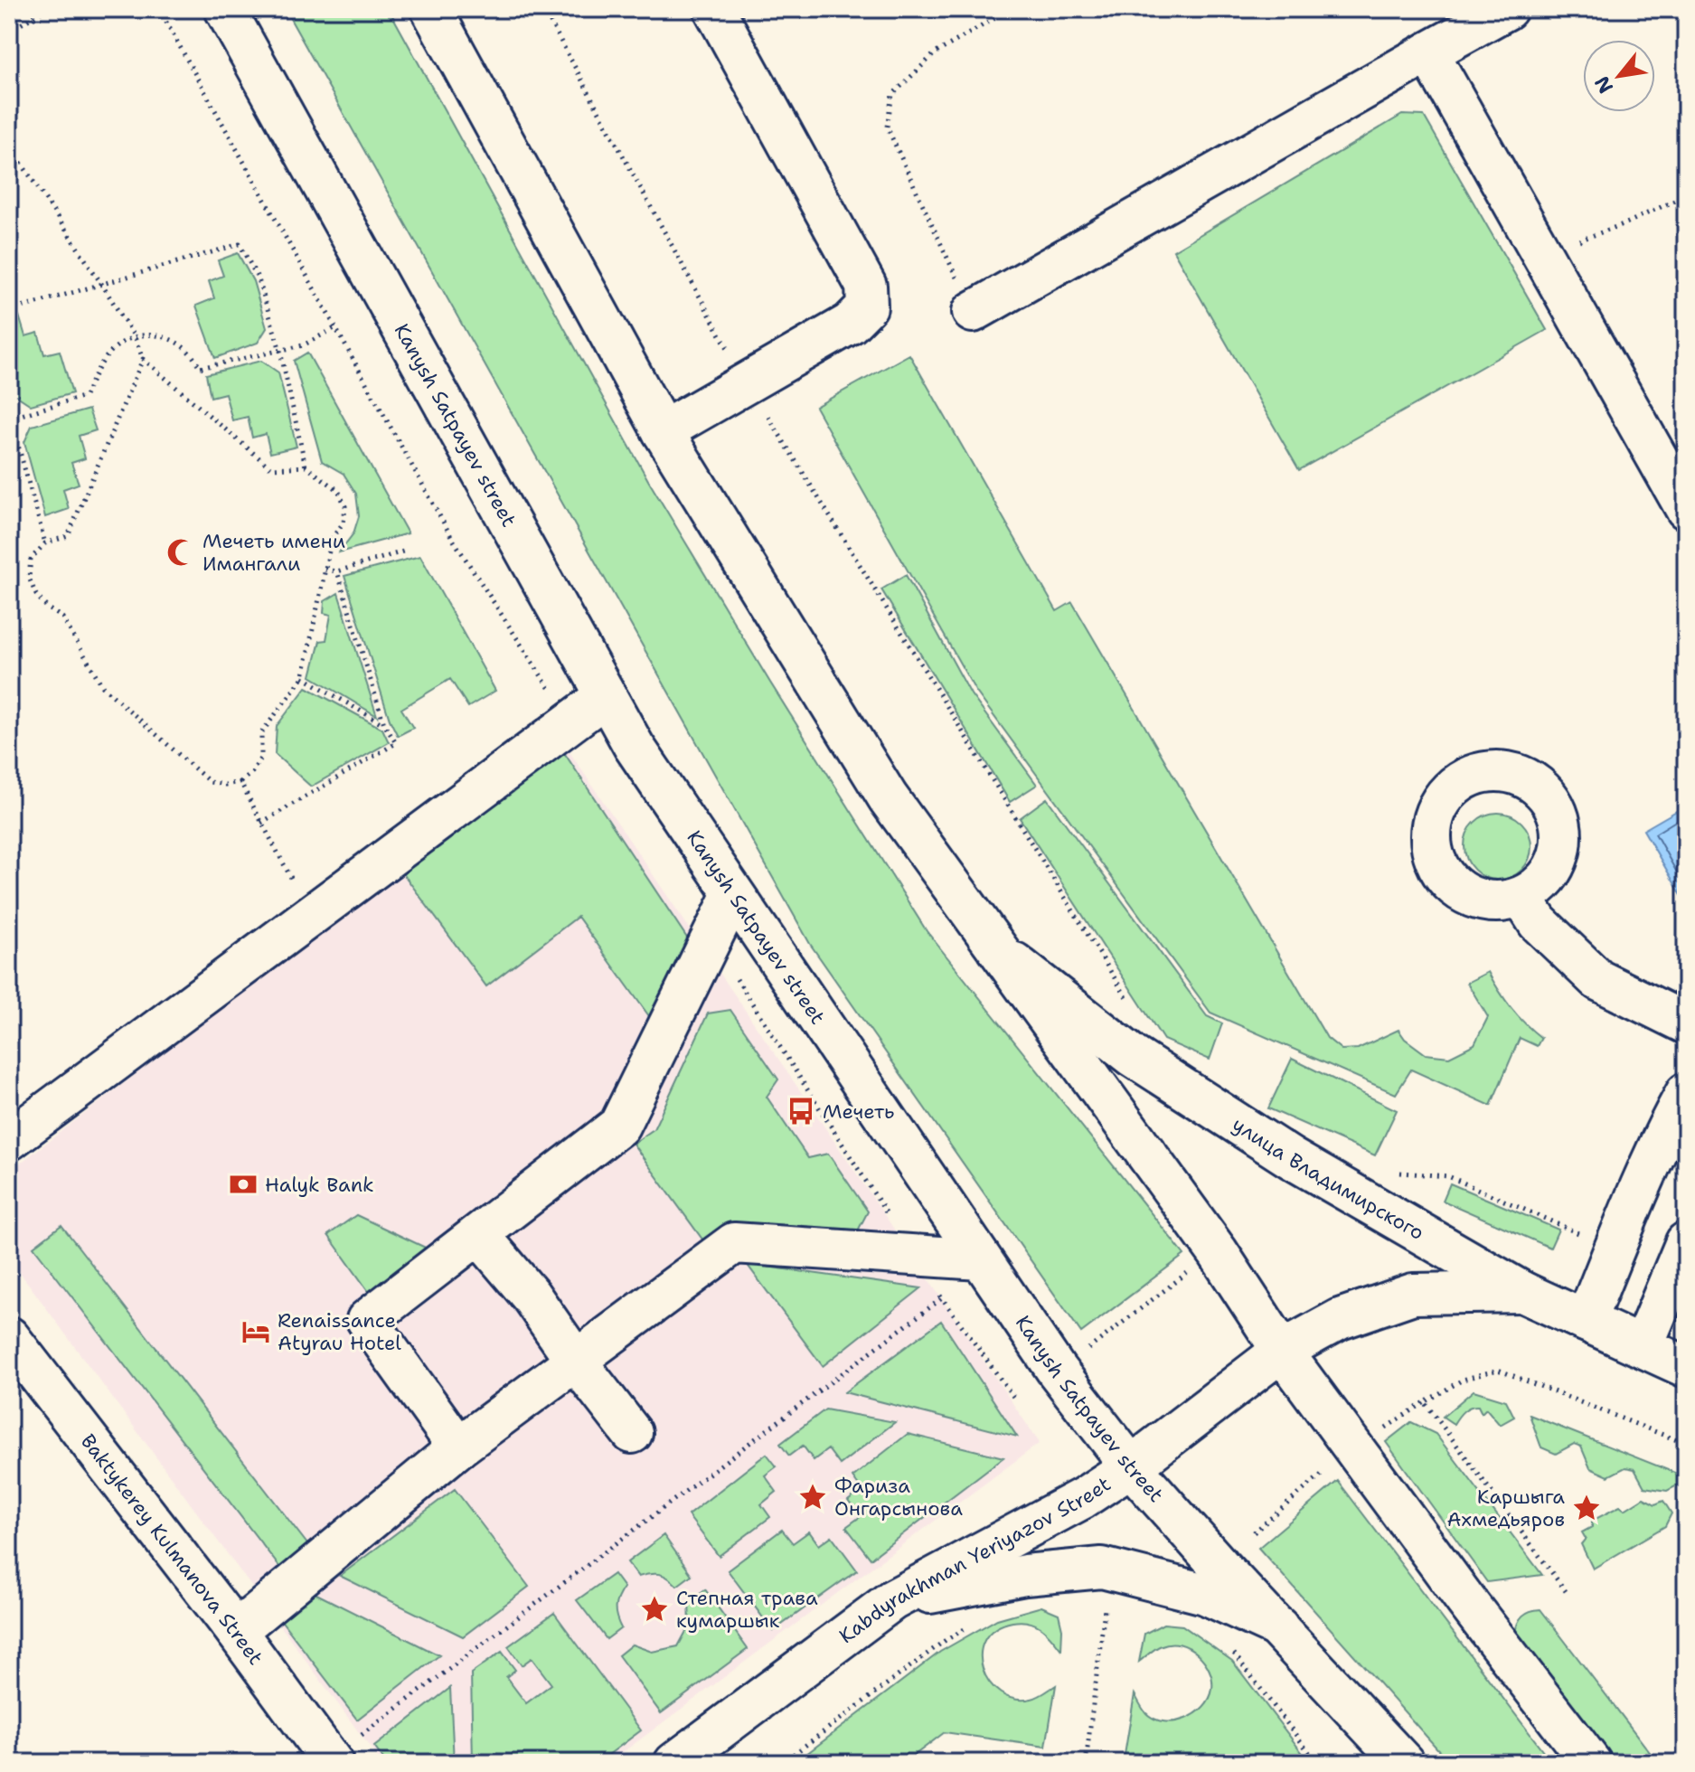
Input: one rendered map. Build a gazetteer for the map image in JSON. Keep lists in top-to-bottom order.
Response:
{
  "streets": {
    "main road": [
      "Kanysh Satpayev street",
      "улица Владимирского",
      "Baktykerey Kulmanova Street",
      "Kabdyrakhman Yeriyazov Street"
    ]
  },
  "crossings": [
    ["Kanysh Satpayev street", "Kabdyrakhman Yeriyazov Street"],
    ["улица Владимирского", "Kabdyrakhman Yeriyazov Street"]
  ],
  "places": {
    "mosque": ["Мечеть имени Имангали"],
    "bus stop": ["Мечеть"],
    "bank": ["Halyk Bank"],
    "hotel": ["Renaissance Atyrau Hotel"],
    "place": ["Фариза Онгарсынова", "Каршыга Ахмедьяров", "Степная трава кумаршык"]
  },
  "north": "bottom left"
}
